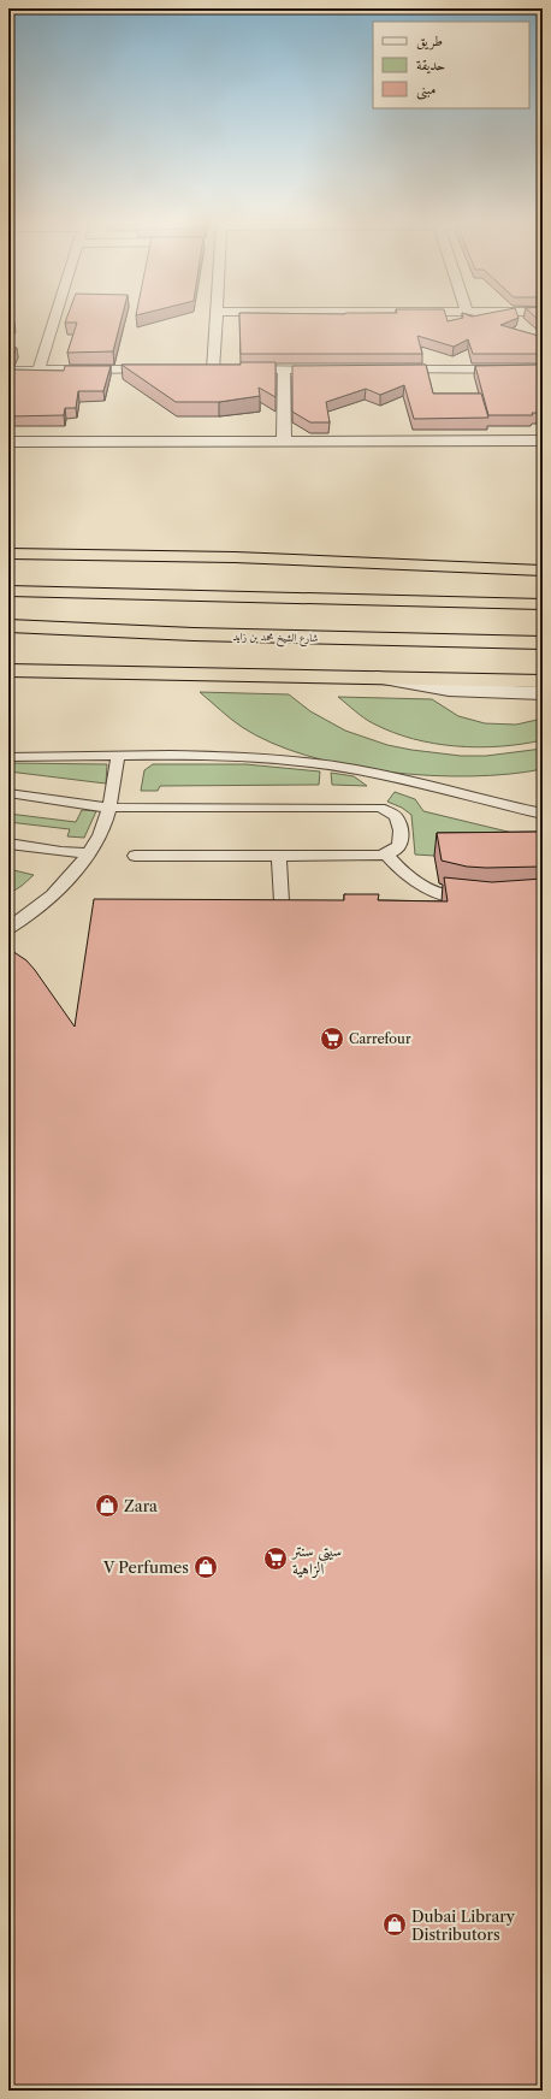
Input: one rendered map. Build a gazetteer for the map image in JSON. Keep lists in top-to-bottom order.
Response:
{
  "streets": {
    "highway": ["شارع الشيخ محمد بن زايد"]
  },
  "places": {
    "supermarket": ["Carrefour", "سيتي سنتر الزاهية"],
    "shop": ["Zara", "V Perfumes", "Dubai Library Distributors"]
  },
  "legend": ["طريق", "حديقة", "مبنى"]
}
